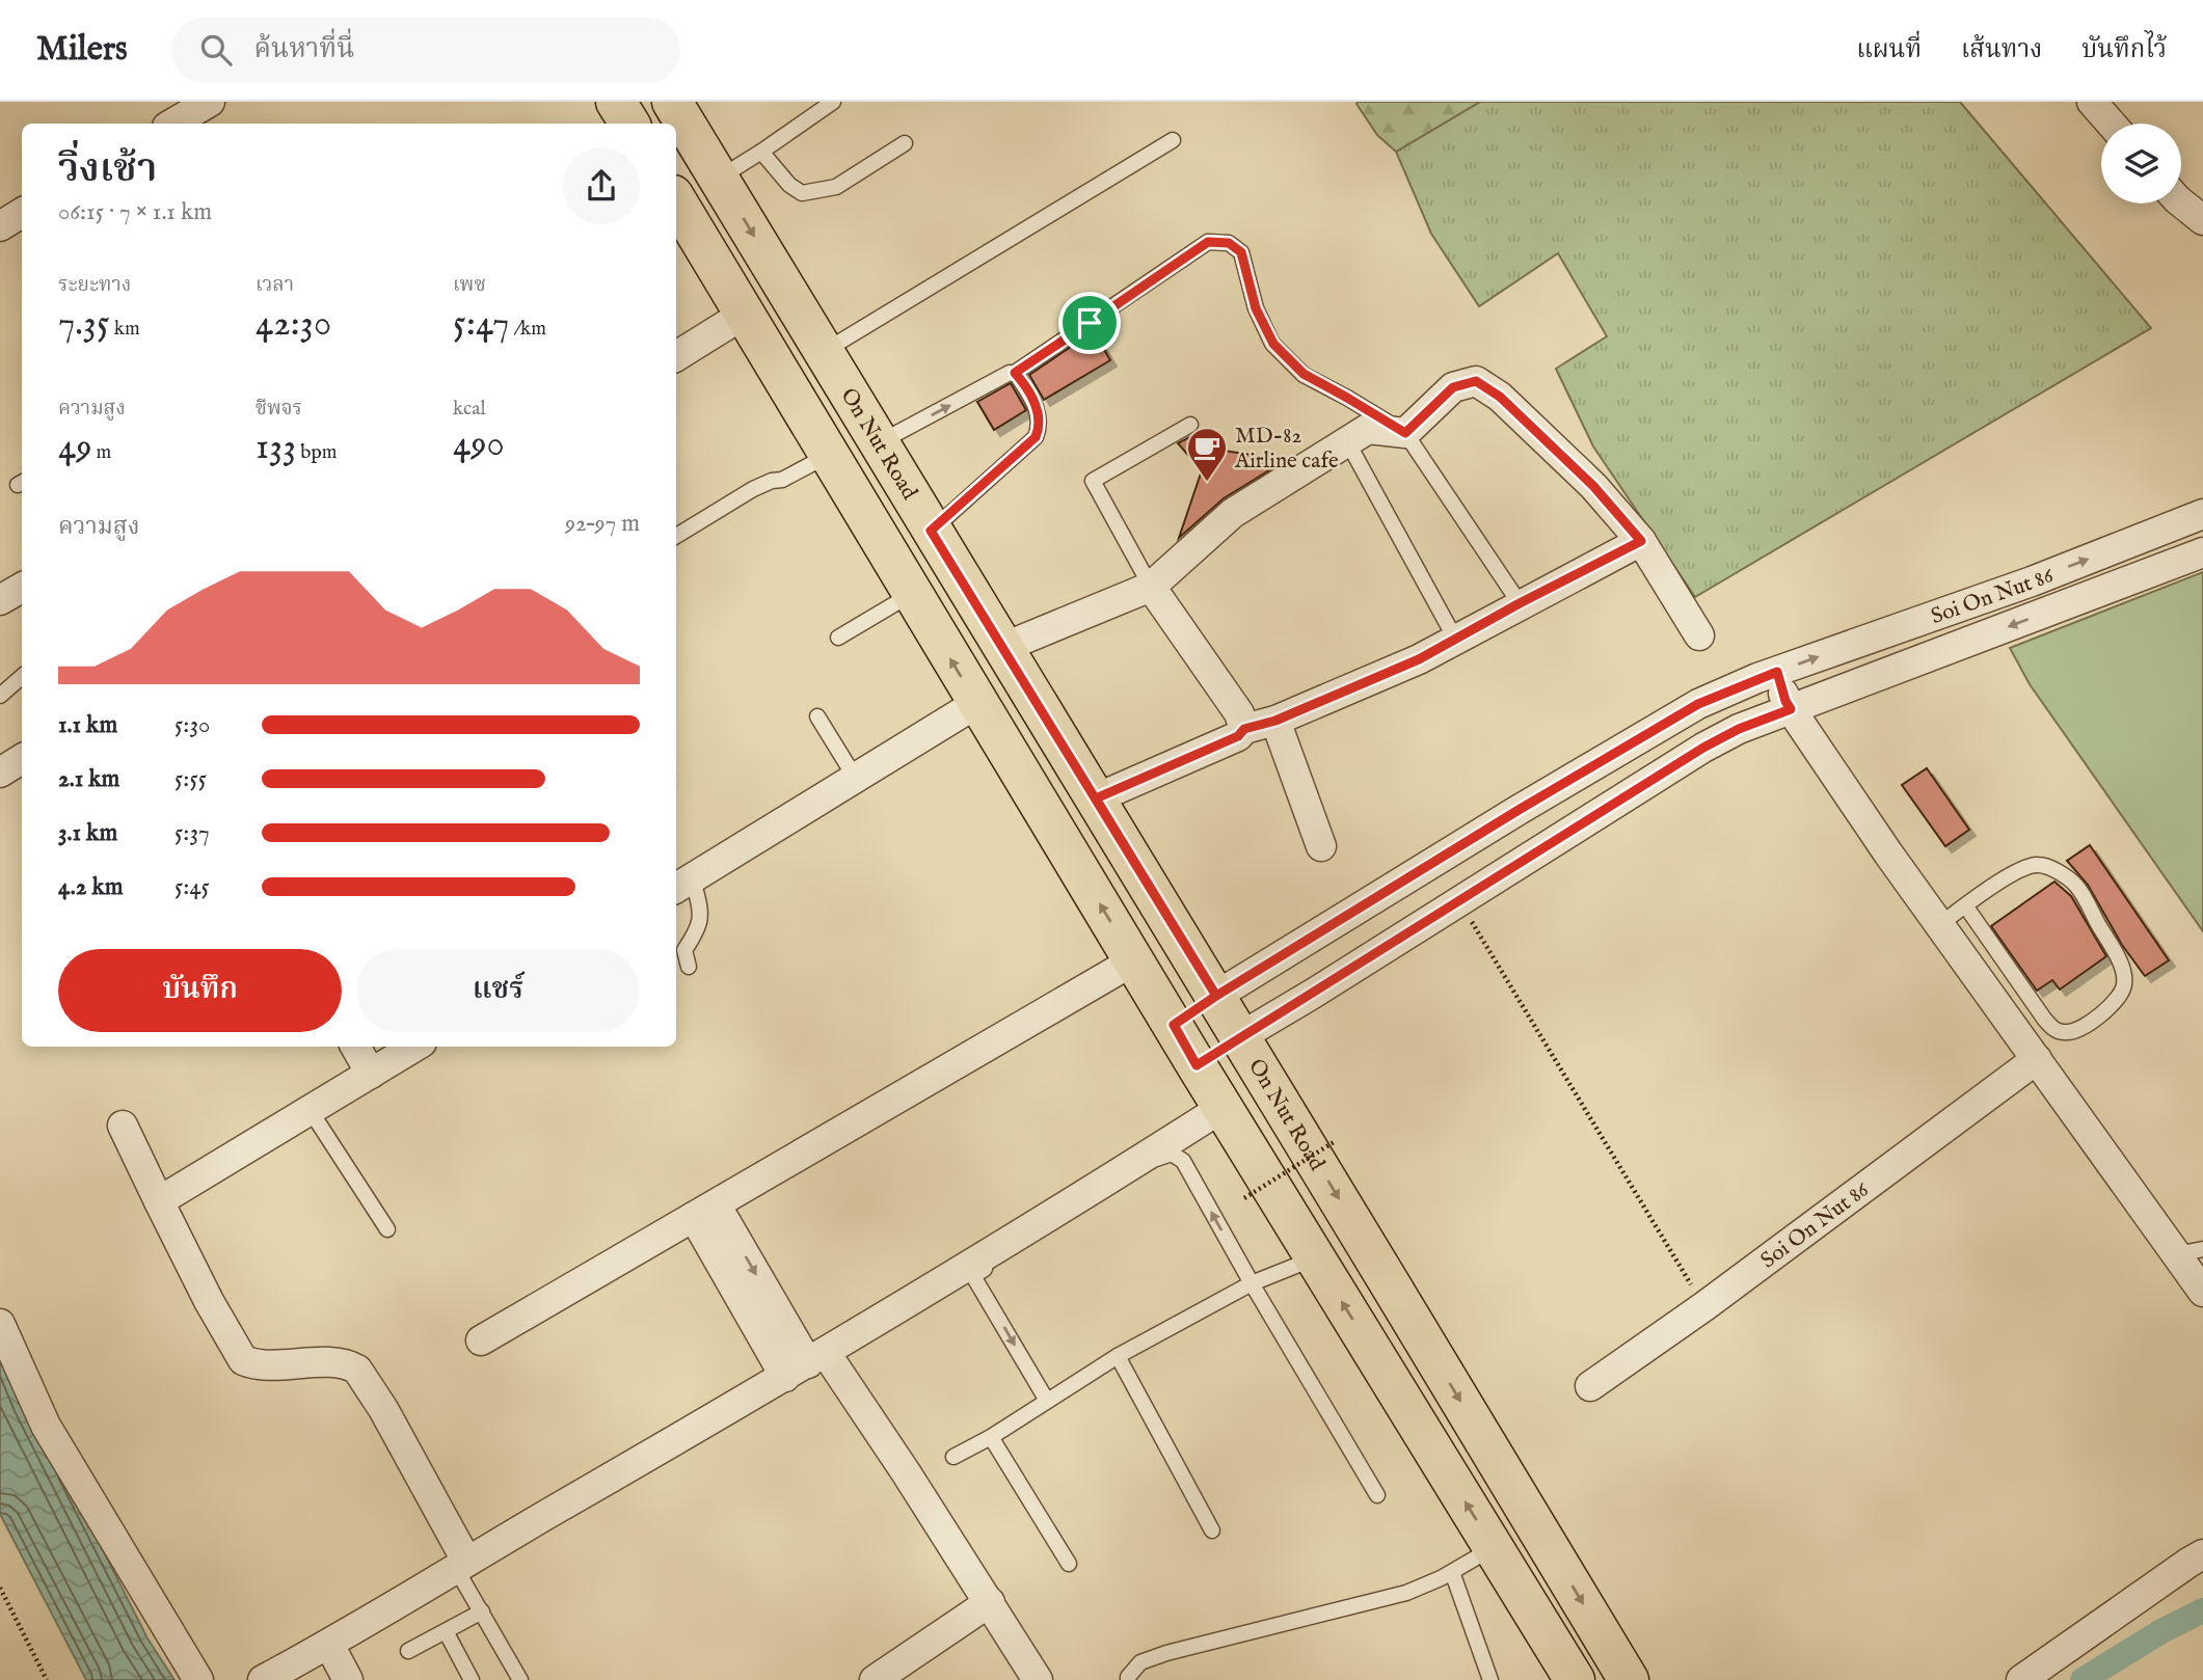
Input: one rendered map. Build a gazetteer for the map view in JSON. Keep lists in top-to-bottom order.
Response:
{
  "streets": {
    "main road": ["On Nut Road"],
    "street": ["Soi On Nut 86"]
  },
  "crossings": [
    ["On Nut Road", "Soi On Nut 86"]
  ],
  "places": {
    "cafe": ["MD-82 Airline cafe"]
  },
  "page": {
    "header": "Milers",
    "search": "ค้นหาที่นี่",
    "nav": ["แผนที่", "เส้นทาง", "บันทึกไว้"],
    "heading": ["วิ่งเช้า", "06:15 · 7 × 1.1 km"],
    "stats": [
      ["ระยะทาง", "7.35 km"],
      ["เวลา", "42:30"],
      ["เพซ", "5:47 /km"],
      ["ความสูง", "49 m"],
      ["ชีพจร", "133 bpm"],
      ["kcal", "490"]
    ],
    "chart": ["ความสูง", "92–97 m"],
    "list": [
      {
        "name": "1.1 km",
        "note": "5:30"
      },
      {
        "name": "2.1 km",
        "note": "5:55"
      },
      {
        "name": "3.1 km",
        "note": "5:37"
      },
      {
        "name": "4.2 km",
        "note": "5:45"
      }
    ],
    "buttons": ["บันทึก", "แชร์"]
  }
}
